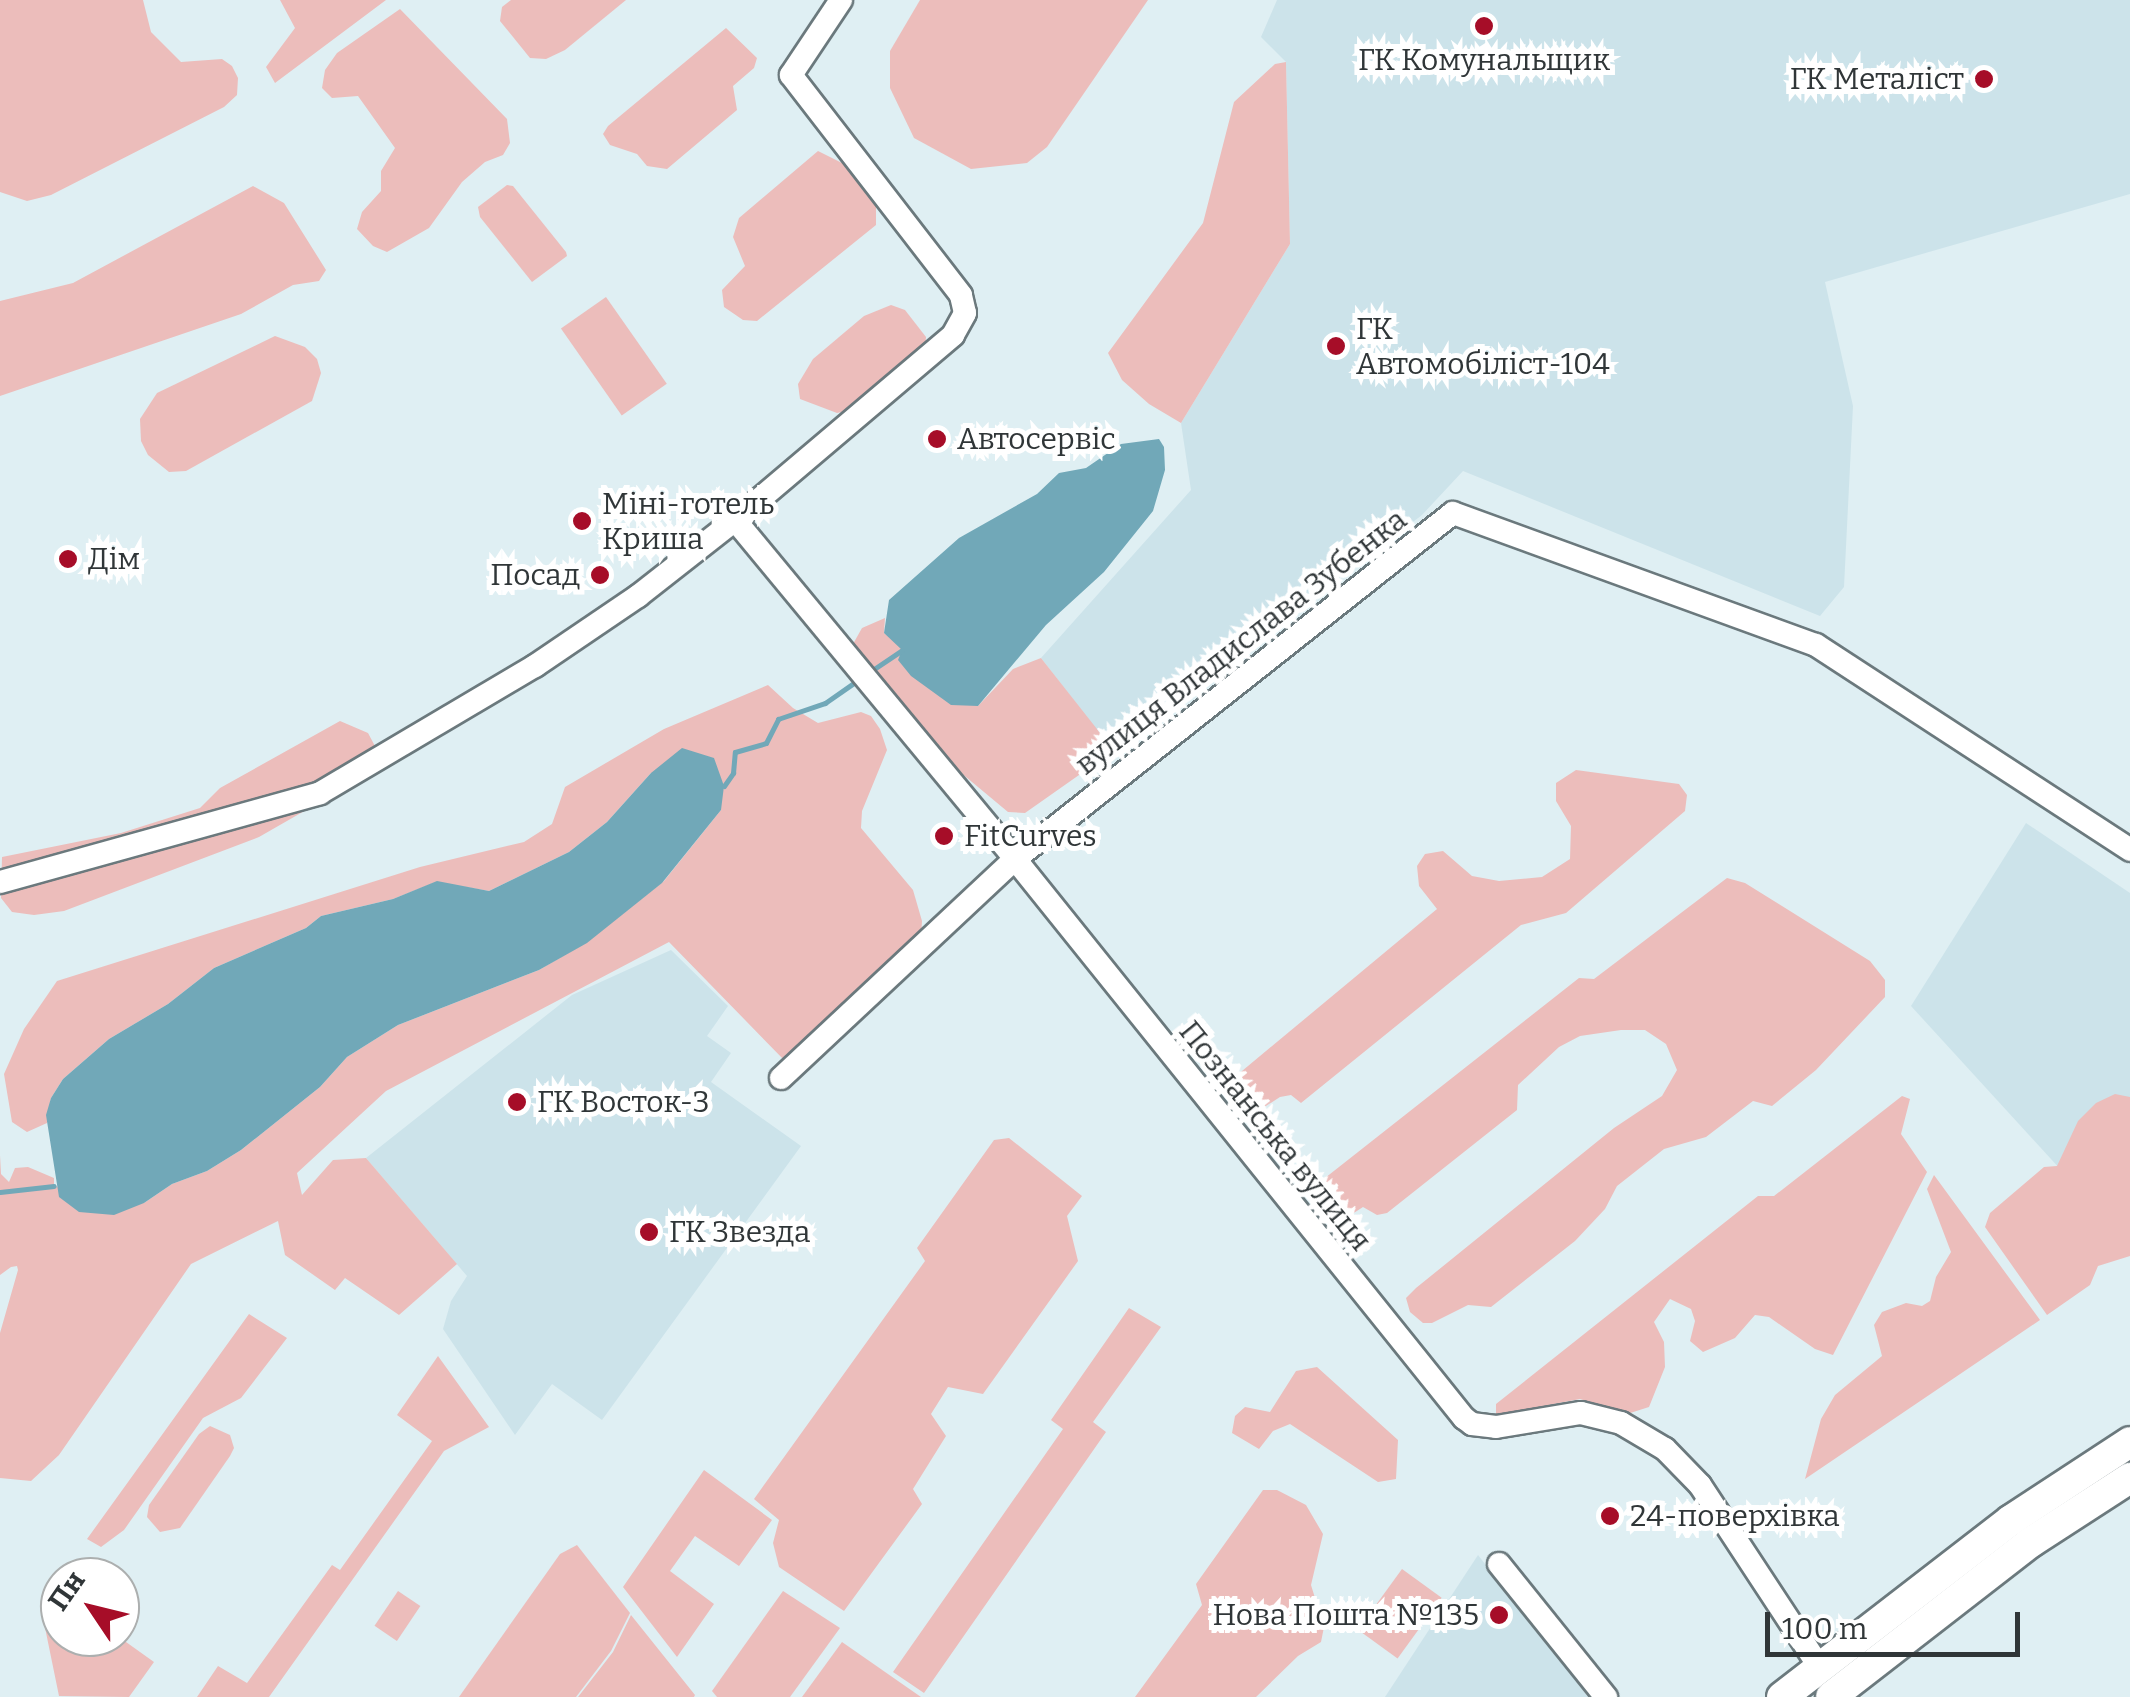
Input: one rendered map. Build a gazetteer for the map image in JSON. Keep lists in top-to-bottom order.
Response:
{
  "streets": {
    "street": ["вулиця Владислава Зубенка", "Познанська вулиця"]
  },
  "crossings": [
    ["вулиця Владислава Зубенка", "Познанська вулиця"]
  ],
  "places": [
    "ГК Комунальщик",
    "ГК Металіст",
    "ГК Автомобіліст-104",
    "Автосервіс",
    "Міні-готель Криша",
    "Дім",
    "Посад",
    "FitCurves",
    "ГК Восток-3",
    "ГК Звезда",
    "24-поверхівка",
    "Нова Пошта №135"
  ],
  "scale_bar": "100 m",
  "north": "top left"
}
